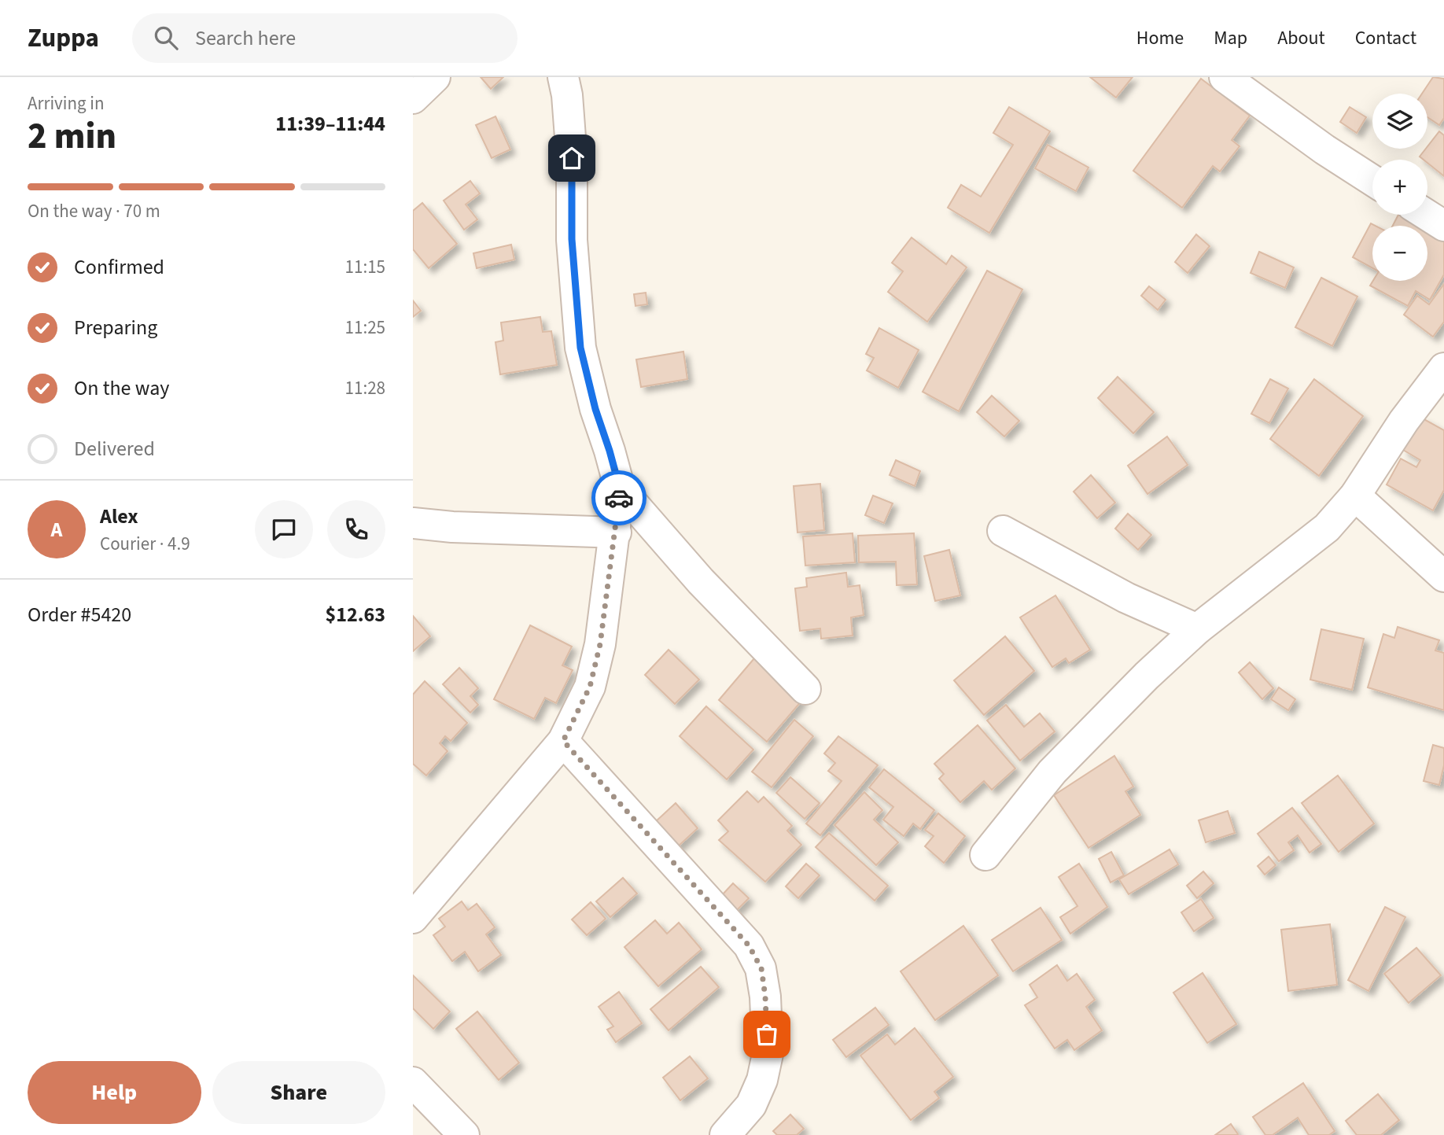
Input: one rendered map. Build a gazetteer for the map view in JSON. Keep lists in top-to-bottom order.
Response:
{
  "page": {
    "header": "Zuppa",
    "search": "Search here",
    "nav": [
      "Home",
      "Map",
      "About",
      "Contact"
    ],
    "heading": ["2 min", "Arriving in", "11:39–11:44"],
    "panel": [
      "Alex",
      "Courier · 4.9",
      "Order #5420",
      "$12.63"
    ],
    "map_buttons": ["+", "−"],
    "bar": "On the way · 70 m",
    "list": [
      ["Confirmed", "11:15"],
      ["Preparing", "11:25"],
      ["On the way", "11:28"],
      "Delivered"
    ],
    "round": "A",
    "buttons": ["Help", "Share"]
  }
}
